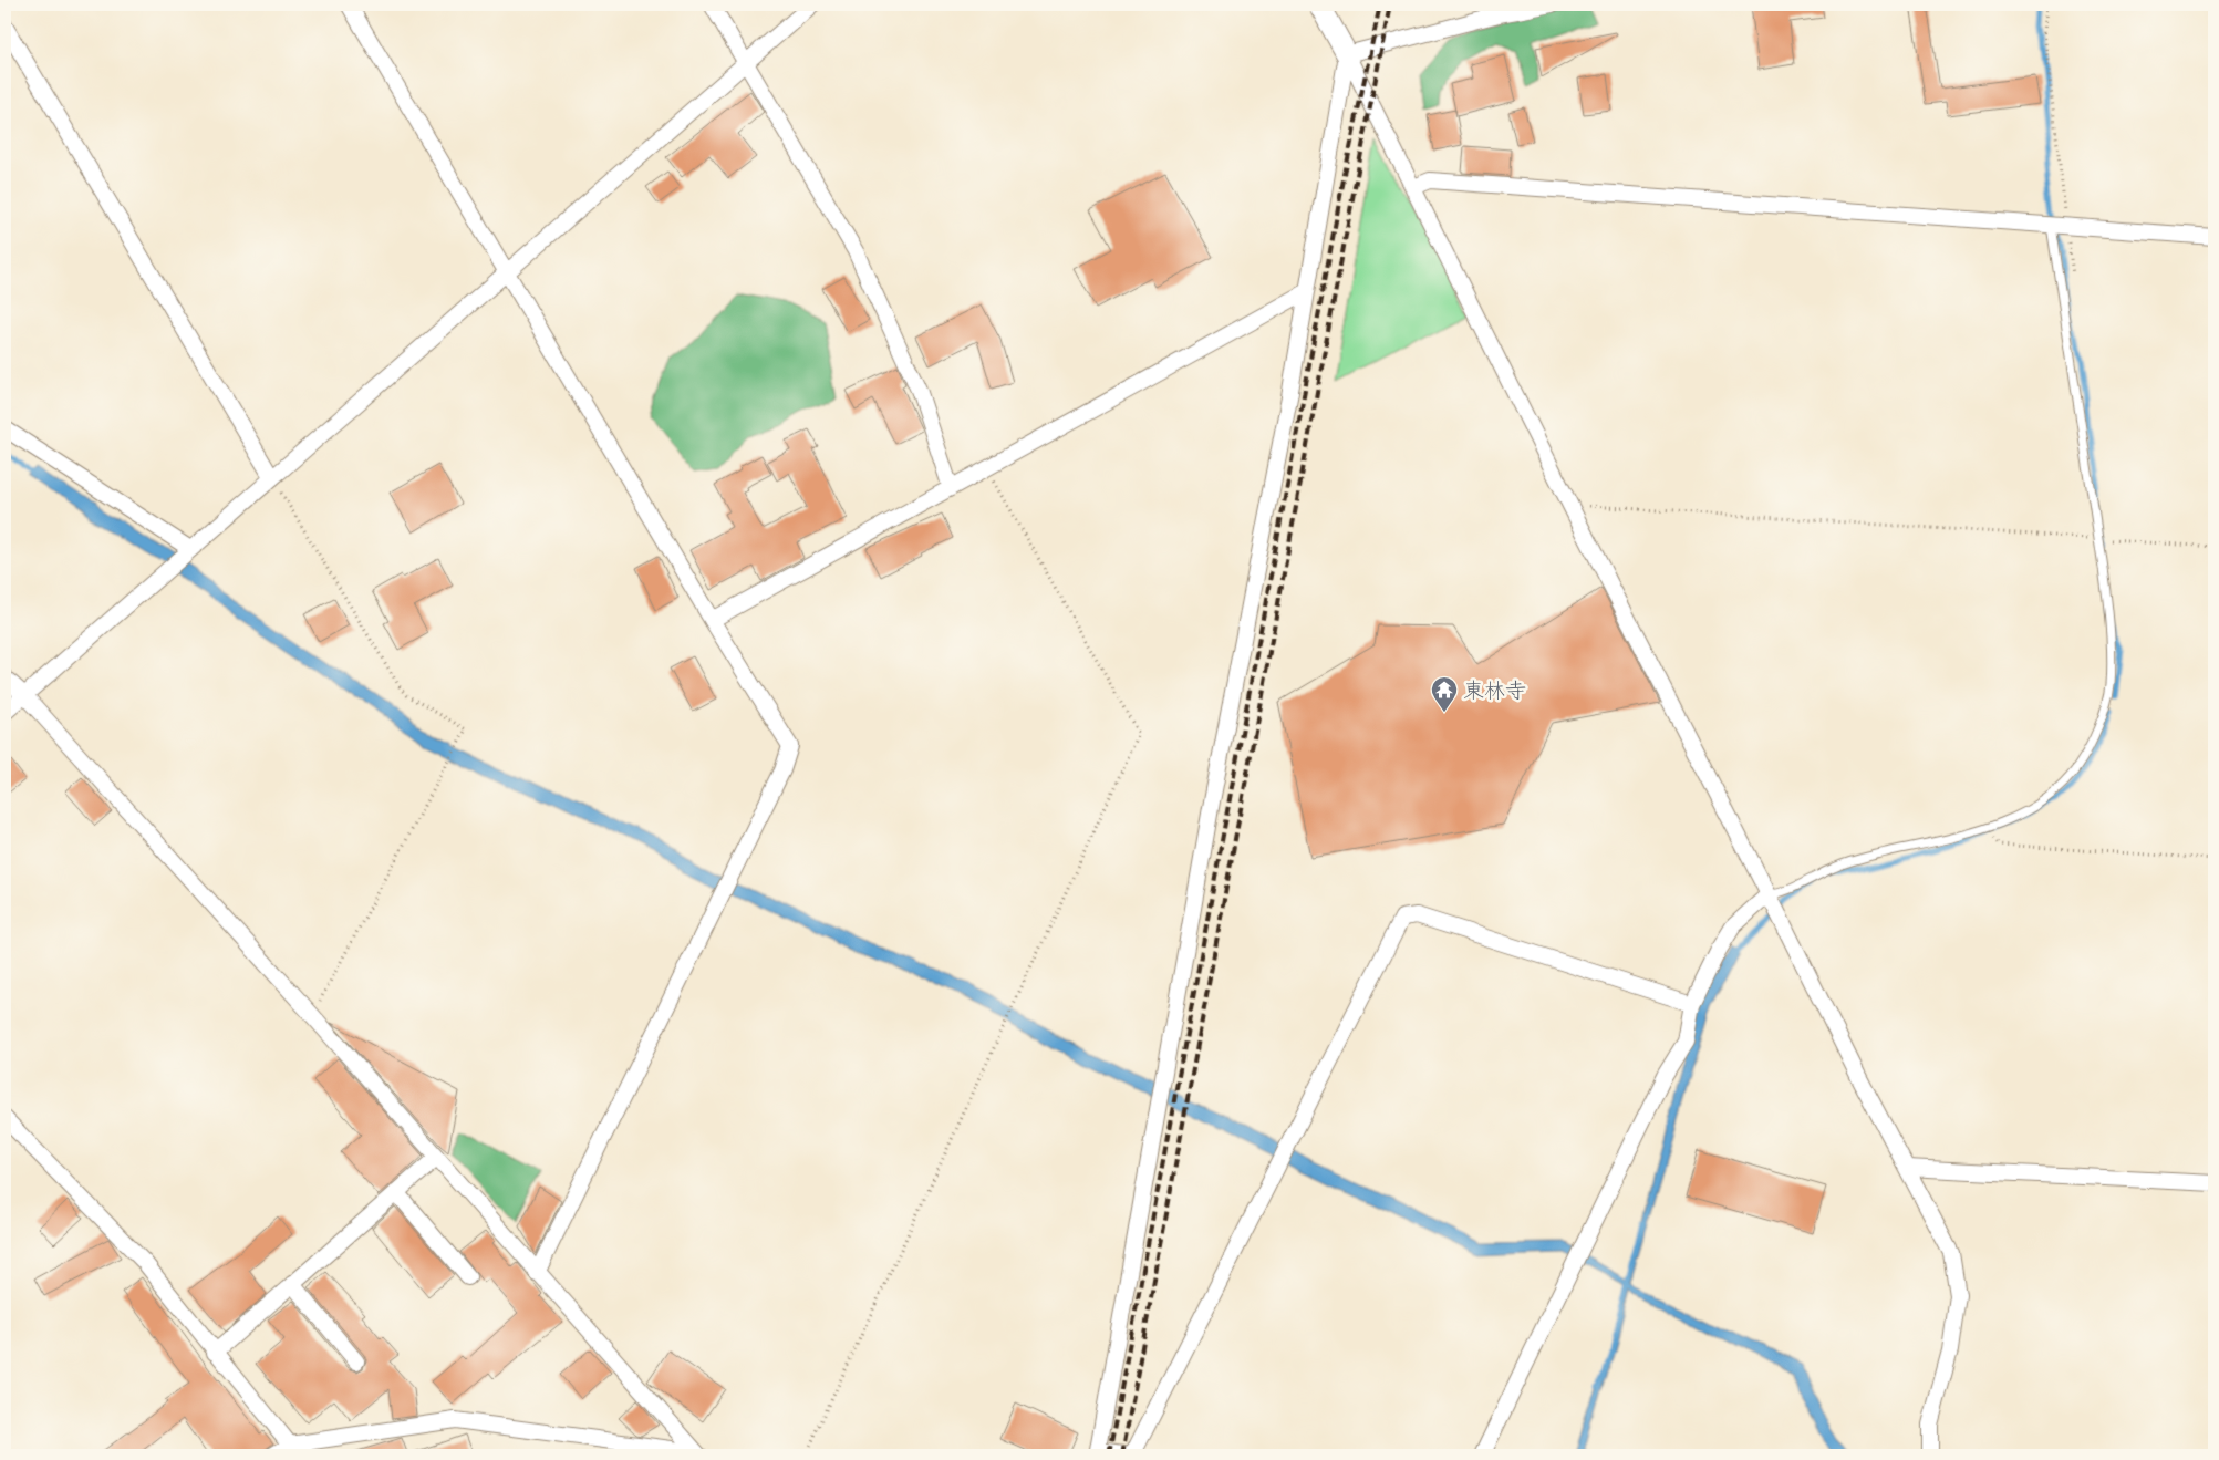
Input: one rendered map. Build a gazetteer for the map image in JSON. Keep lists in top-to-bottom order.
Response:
{
  "places": {
    "temple": ["東林寺"]
  }
}
